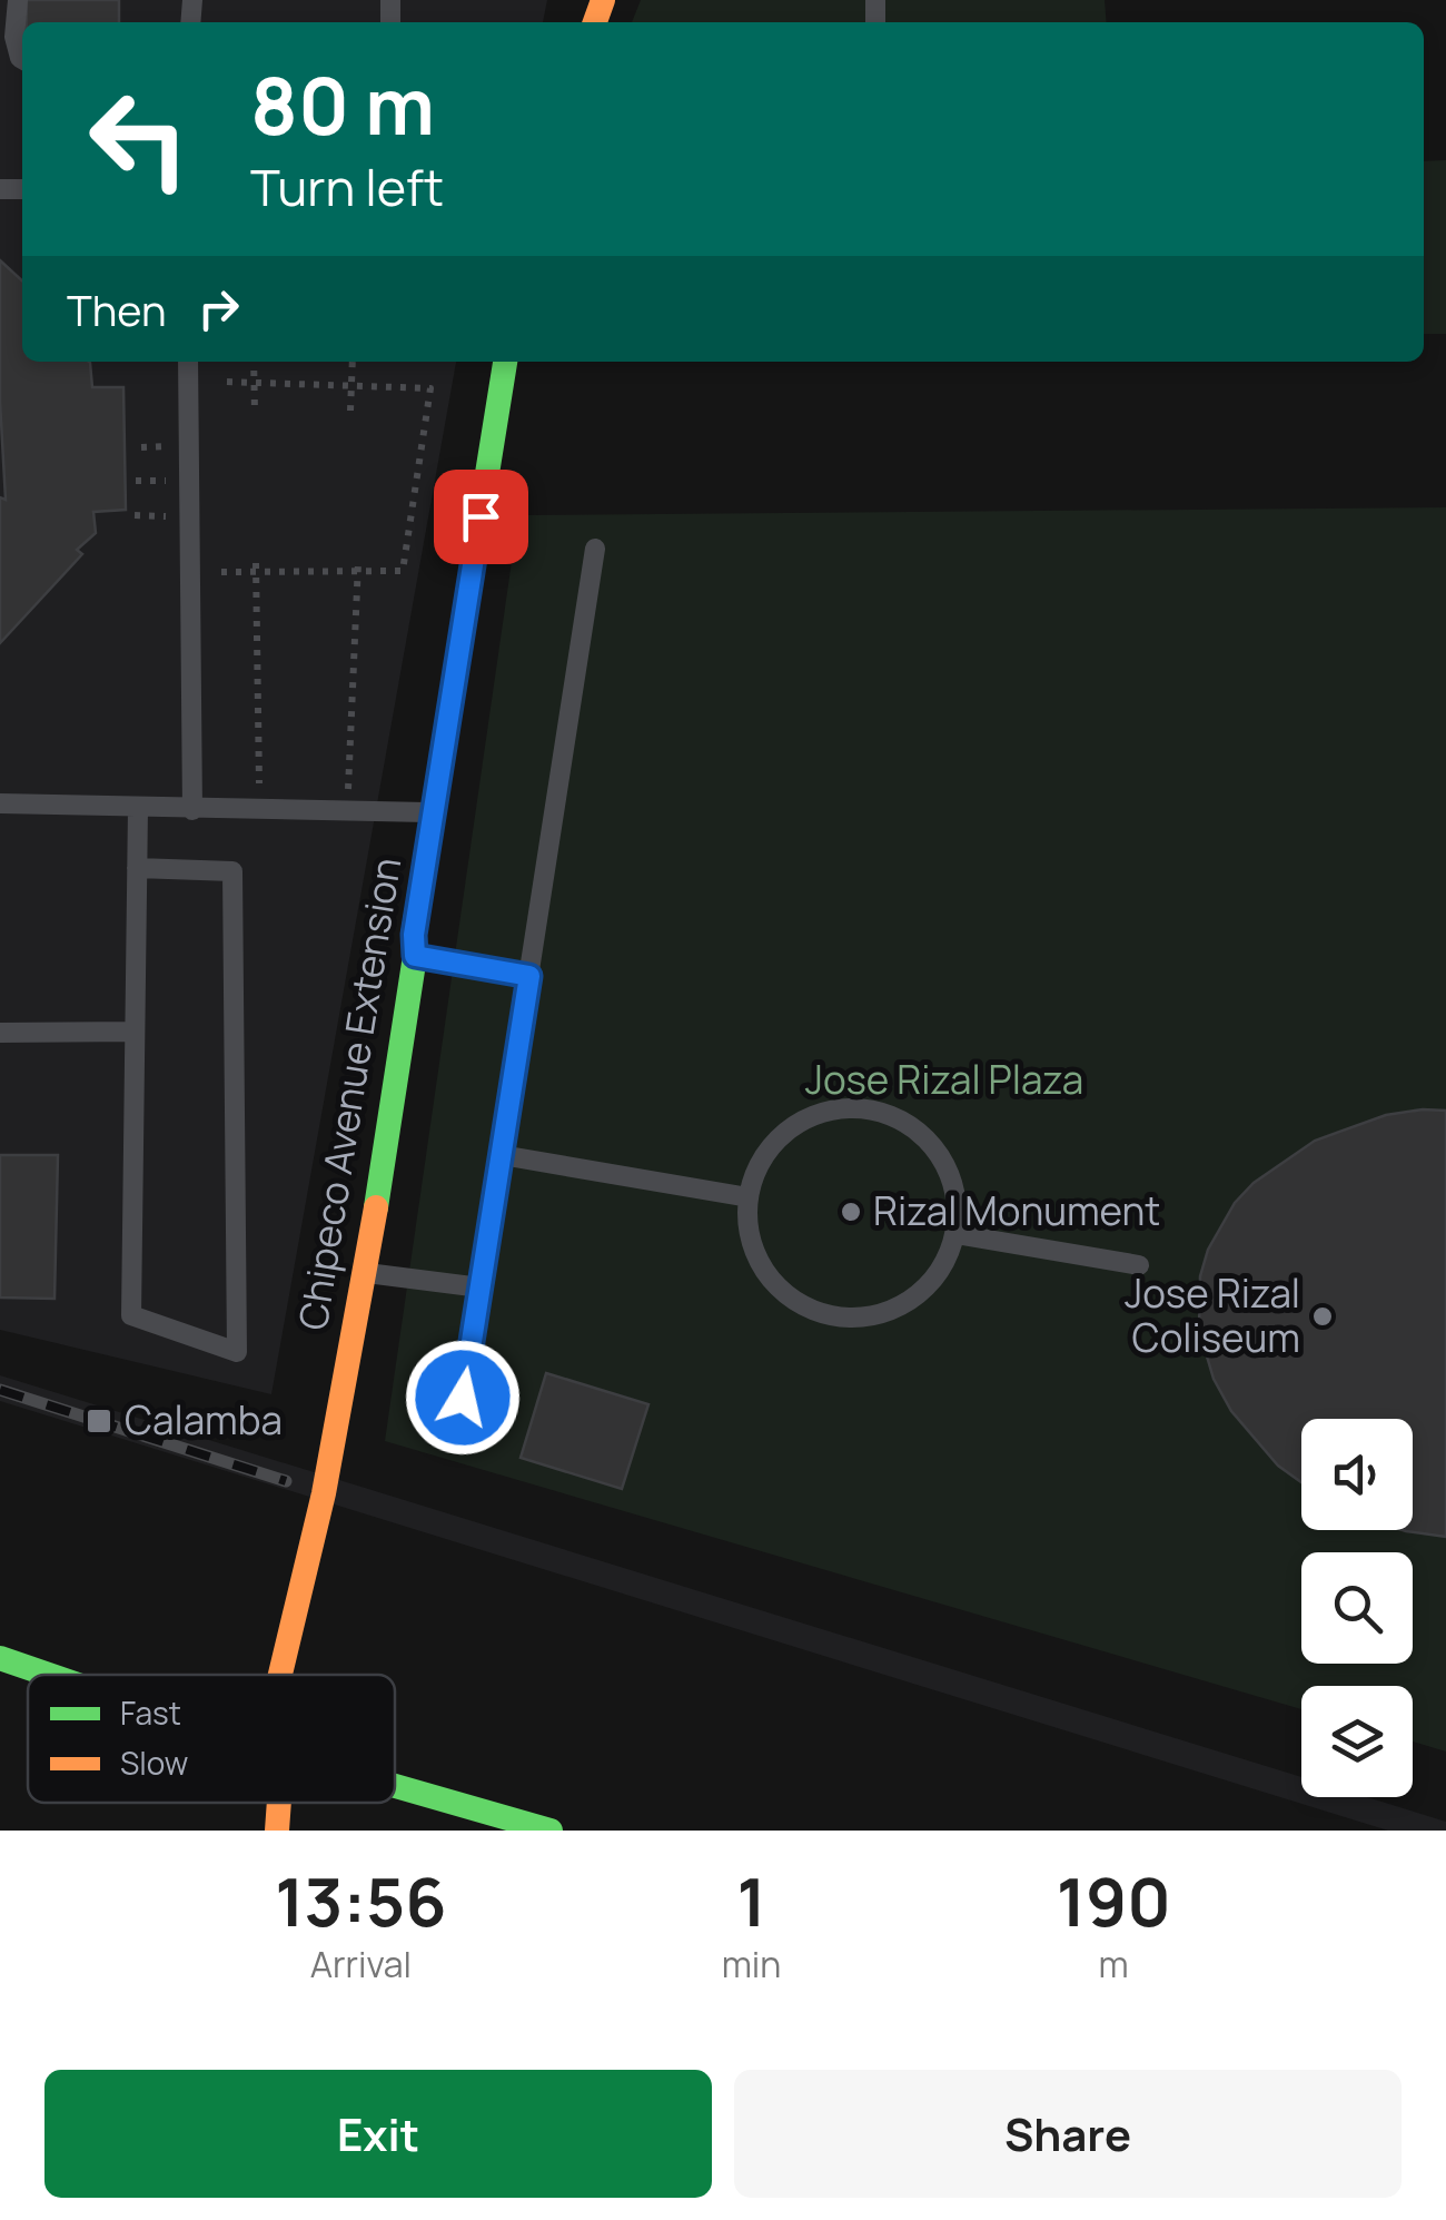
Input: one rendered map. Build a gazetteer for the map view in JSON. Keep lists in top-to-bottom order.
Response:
{
  "streets": {
    "main road": ["Chipeco Avenue Extension"]
  },
  "parks": ["Jose Rizal Plaza"],
  "places": {
    "other": ["Rizal Monument", "Jose Rizal Coliseum"],
    "transit": ["Calamba"]
  },
  "legend": ["Fast", "Slow"],
  "page": {
    "turn": ["80 m", "Turn left"],
    "then": "Then",
    "eta": [
      "13:56",
      "Arrival",
      "1",
      "min",
      "190",
      "m"
    ],
    "buttons": ["Exit", "Share"]
  }
}
